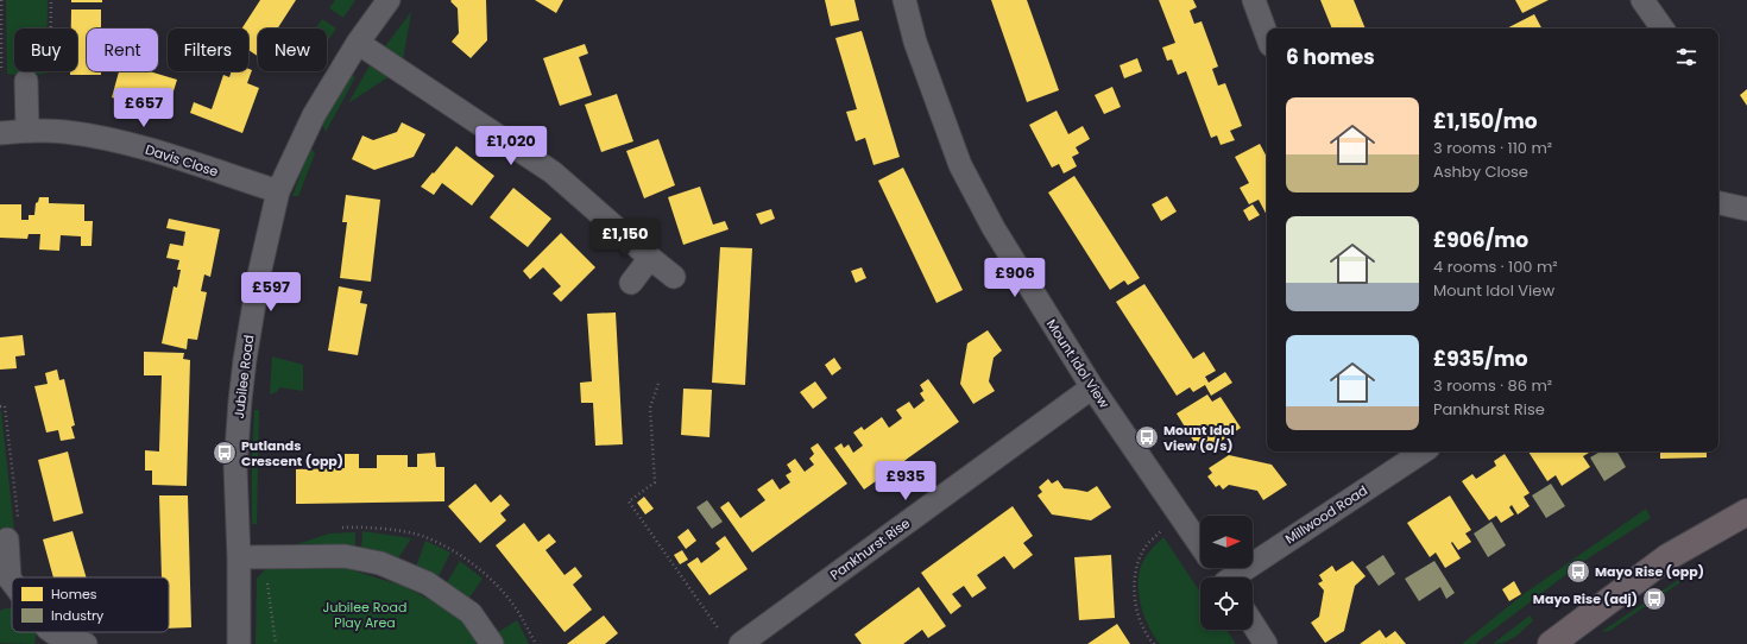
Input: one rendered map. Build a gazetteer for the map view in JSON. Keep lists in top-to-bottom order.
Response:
{
  "streets": {
    "street": [
      "Davis Close",
      "Mount Idol View",
      "Jubilee Road",
      "Millwood Road",
      "Pankhurst Rise"
    ]
  },
  "crossings": [
    ["Davis Close", "Jubilee Road"],
    ["Mount Idol View", "Pankhurst Rise"]
  ],
  "parks": ["Jubilee Road Play Area"],
  "places": {
    "bus stop": [
      "Mount Idol View (o/s)",
      "Putlands Crescent (opp)",
      "Mayo Rise (opp)",
      "Mayo Rise (adj)"
    ]
  },
  "legend": ["Homes", "Industry"],
  "north": "right",
  "page": {
    "chip": [
      "Buy",
      "Rent",
      "Filters",
      "New"
    ],
    "heading": "6 homes",
    "list": [
      {
        "name": "£1,150/mo",
        "note": "3 rooms · 110 m² · Ashby Close"
      },
      {
        "name": "£906/mo",
        "note": "4 rooms · 100 m² · Mount Idol View"
      },
      {
        "name": "£935/mo",
        "note": "3 rooms · 86 m² · Pankhurst Rise"
      }
    ],
    "price": [
      "£657",
      "£1,020",
      "£1,150",
      "£906",
      "£597",
      "£935"
    ]
  }
}
